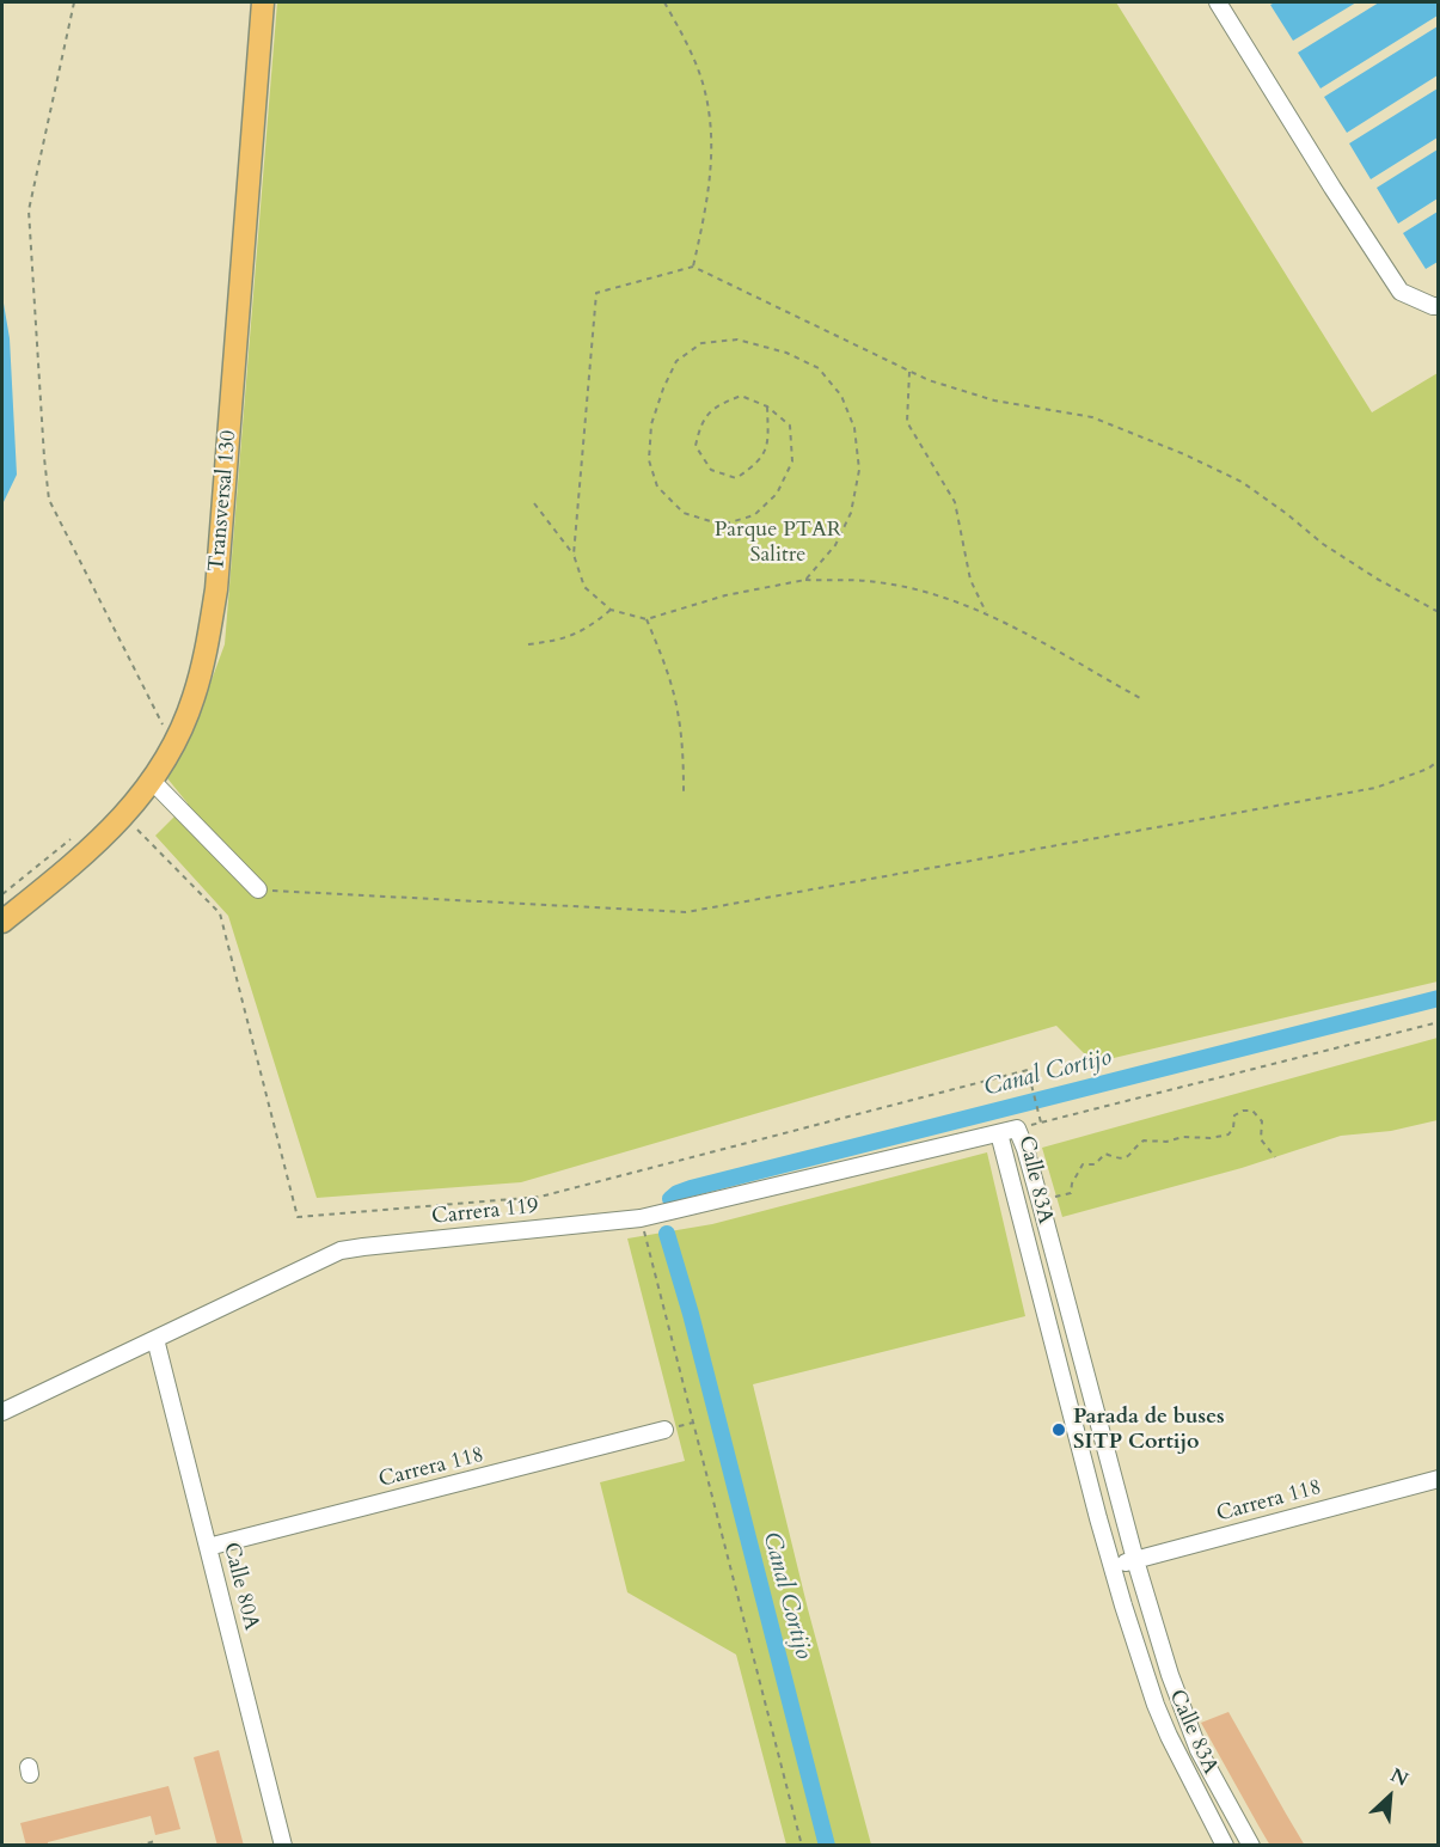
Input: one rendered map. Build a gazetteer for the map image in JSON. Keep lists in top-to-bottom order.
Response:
{
  "streets": {
    "main road": ["Transversal 130"],
    "street": [
      "Calle 83A",
      "Carrera 119",
      "Carrera 118",
      "Calle 80A"
    ]
  },
  "crossings": [
    ["Calle 83A", "Carrera 119"],
    ["Calle 83A", "Carrera 118"],
    ["Carrera 119", "Calle 80A"],
    ["Carrera 118", "Calle 80A"]
  ],
  "water": ["Canal Cortijo"],
  "parks": ["Parque PTAR Salitre"],
  "places": ["Parada de buses SITP Cortijo"],
  "north": "top right"
}
